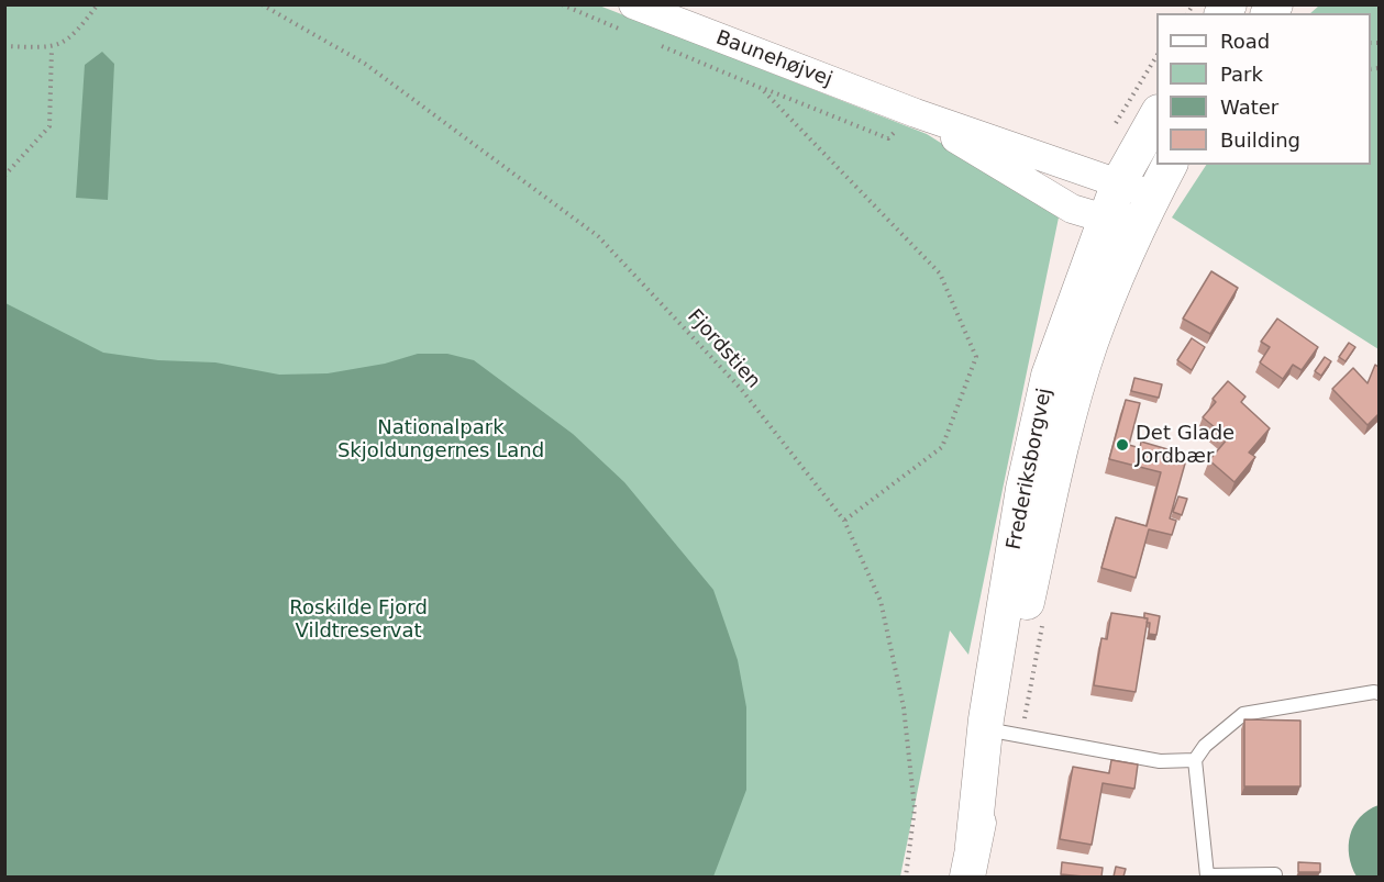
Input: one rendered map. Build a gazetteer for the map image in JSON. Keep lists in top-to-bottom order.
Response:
{
  "streets": {
    "street": ["Baunehøjvej", "Frederiksborgvej"],
    "path": ["Fjordstien"]
  },
  "crossings": [
    ["Baunehøjvej", "Frederiksborgvej"]
  ],
  "parks": ["Nationalpark Skjoldungernes Land", "Roskilde Fjord Vildtreservat"],
  "places": ["Det Glade Jordbær"],
  "legend": [
    "Road",
    "Park",
    "Water",
    "Building"
  ]
}
